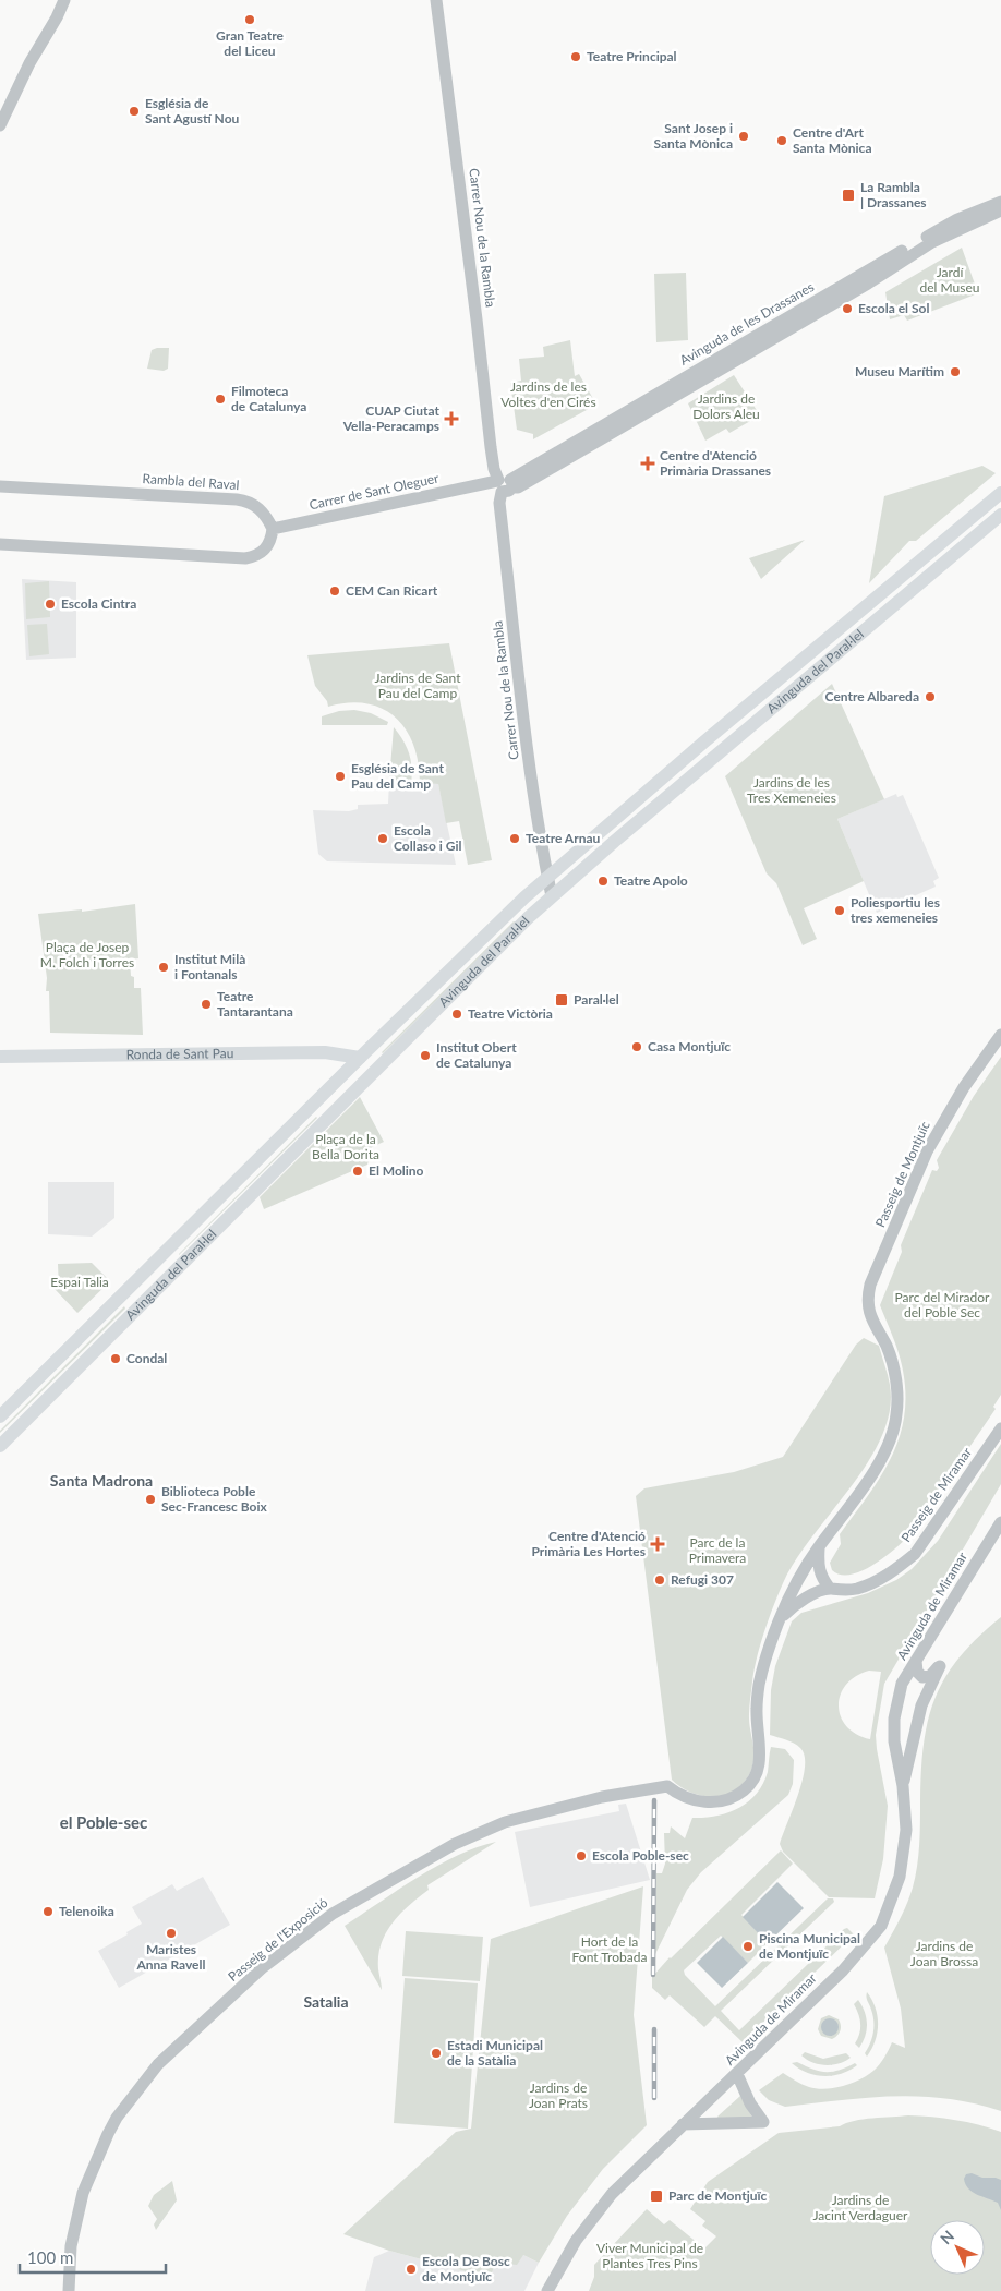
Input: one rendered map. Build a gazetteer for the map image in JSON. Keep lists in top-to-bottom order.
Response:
{
  "streets": {
    "main road": ["Avinguda del Paral·lel", "Ronda de Sant Pau"],
    "street": [
      "Carrer Nou de la Rambla",
      "Avinguda de les Drassanes",
      "Rambla del Raval",
      "Carrer de Sant Oleguer",
      "Passeig de Montjuïc",
      "Passeig de Miramar",
      "Avinguda de Miramar",
      "Passeig de l'Exposició"
    ]
  },
  "crossings": [
    ["Carrer Nou de la Rambla", "Avinguda de les Drassanes"],
    ["Carrer Nou de la Rambla", "Carrer de Sant Oleguer"],
    ["Carrer Nou de la Rambla", "Avinguda del Paral·lel"],
    ["Avinguda de les Drassanes", "Carrer de Sant Oleguer"],
    ["Rambla del Raval", "Carrer de Sant Oleguer"],
    ["Avinguda del Paral·lel", "Ronda de Sant Pau"],
    ["Passeig de Miramar", "Passeig de l'Exposició"]
  ],
  "districts": ["Santa Madrona", "el Poble-sec", "Satalia"],
  "parks": [
    "Jardí del Museu",
    "Jardins de les Voltes d'en Cirés",
    "Jardins de Dolors Aleu",
    "Jardins de Sant Pau del Camp",
    "Jardins de les Tres Xemeneies",
    "Plaça de Josep M. Folch i Torres",
    "Plaça de la Bella Dorita",
    "Espai Talia",
    "Parc del Mirador del Poble Sec",
    "Parc de la Primavera",
    "Hort de la Font Trobada",
    "Jardins de Joan Brossa",
    "Jardins de Joan Prats",
    "Jardins de Jacint Verdaguer",
    "Viver Municipal de Plantes Tres Pins"
  ],
  "places": {
    "other": [
      "Gran Teatre del Liceu",
      "Teatre Principal",
      "Església de Sant Agustí Nou",
      "Sant Josep i Santa Mònica",
      "Centre d'Art Santa Mònica",
      "Escola el Sol",
      "Museu Marítim",
      "Filmoteca de Catalunya",
      "CEM Can Ricart",
      "Escola Cintra",
      "Centre Albareda",
      "Església de Sant Pau del Camp",
      "Escola Collaso i Gil",
      "Teatre Arnau",
      "Teatre Apolo",
      "Poliesportiu les tres xemeneies",
      "Institut Milà i Fontanals",
      "Teatre Tantarantana",
      "Teatre Victòria",
      "Casa Montjuïc",
      "Institut Obert de Catalunya",
      "El Molino",
      "Condal",
      "Biblioteca Poble Sec-Francesc Boix",
      "Refugi 307",
      "Escola Poble-sec",
      "Telenoika",
      "Maristes Anna Ravell",
      "Piscina Municipal de Montjuïc",
      "Estadi Municipal de la Satàlia",
      "Escola De Bosc de Montjuïc"
    ],
    "transit": ["La Rambla | Drassanes", "Paral·lel", "Parc de Montjuïc"],
    "health": ["CUAP Ciutat Vella-Peracamps", "Centre d'Atenció Primària Drassanes", "Centre d'Atenció Primària Les Hortes"]
  },
  "scale_bar": "100 m",
  "north": "top left"
}
